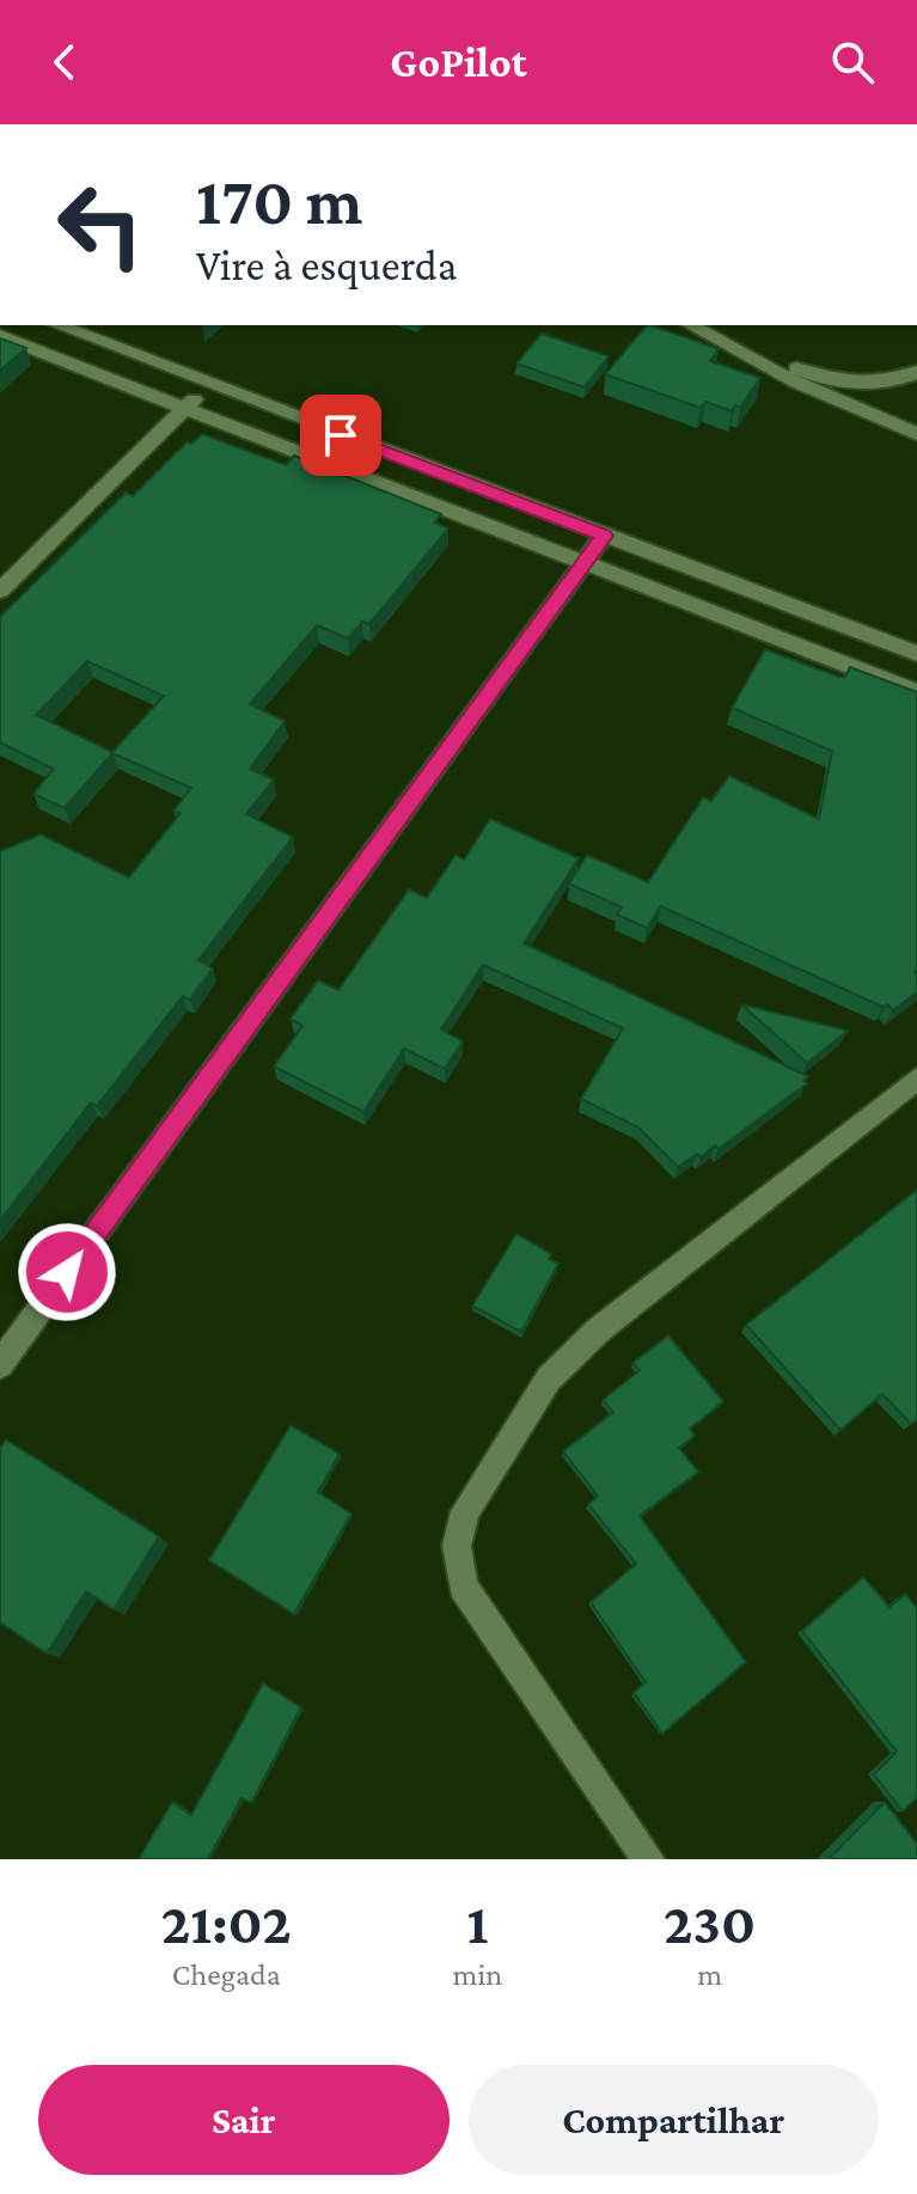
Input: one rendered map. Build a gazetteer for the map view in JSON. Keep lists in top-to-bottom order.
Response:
{
  "page": {
    "header": "GoPilot",
    "turn": ["170 m", "Vire à esquerda"],
    "eta": [
      "21:02",
      "Chegada",
      "1",
      "min",
      "230",
      "m"
    ],
    "buttons": ["Sair", "Compartilhar"]
  }
}
